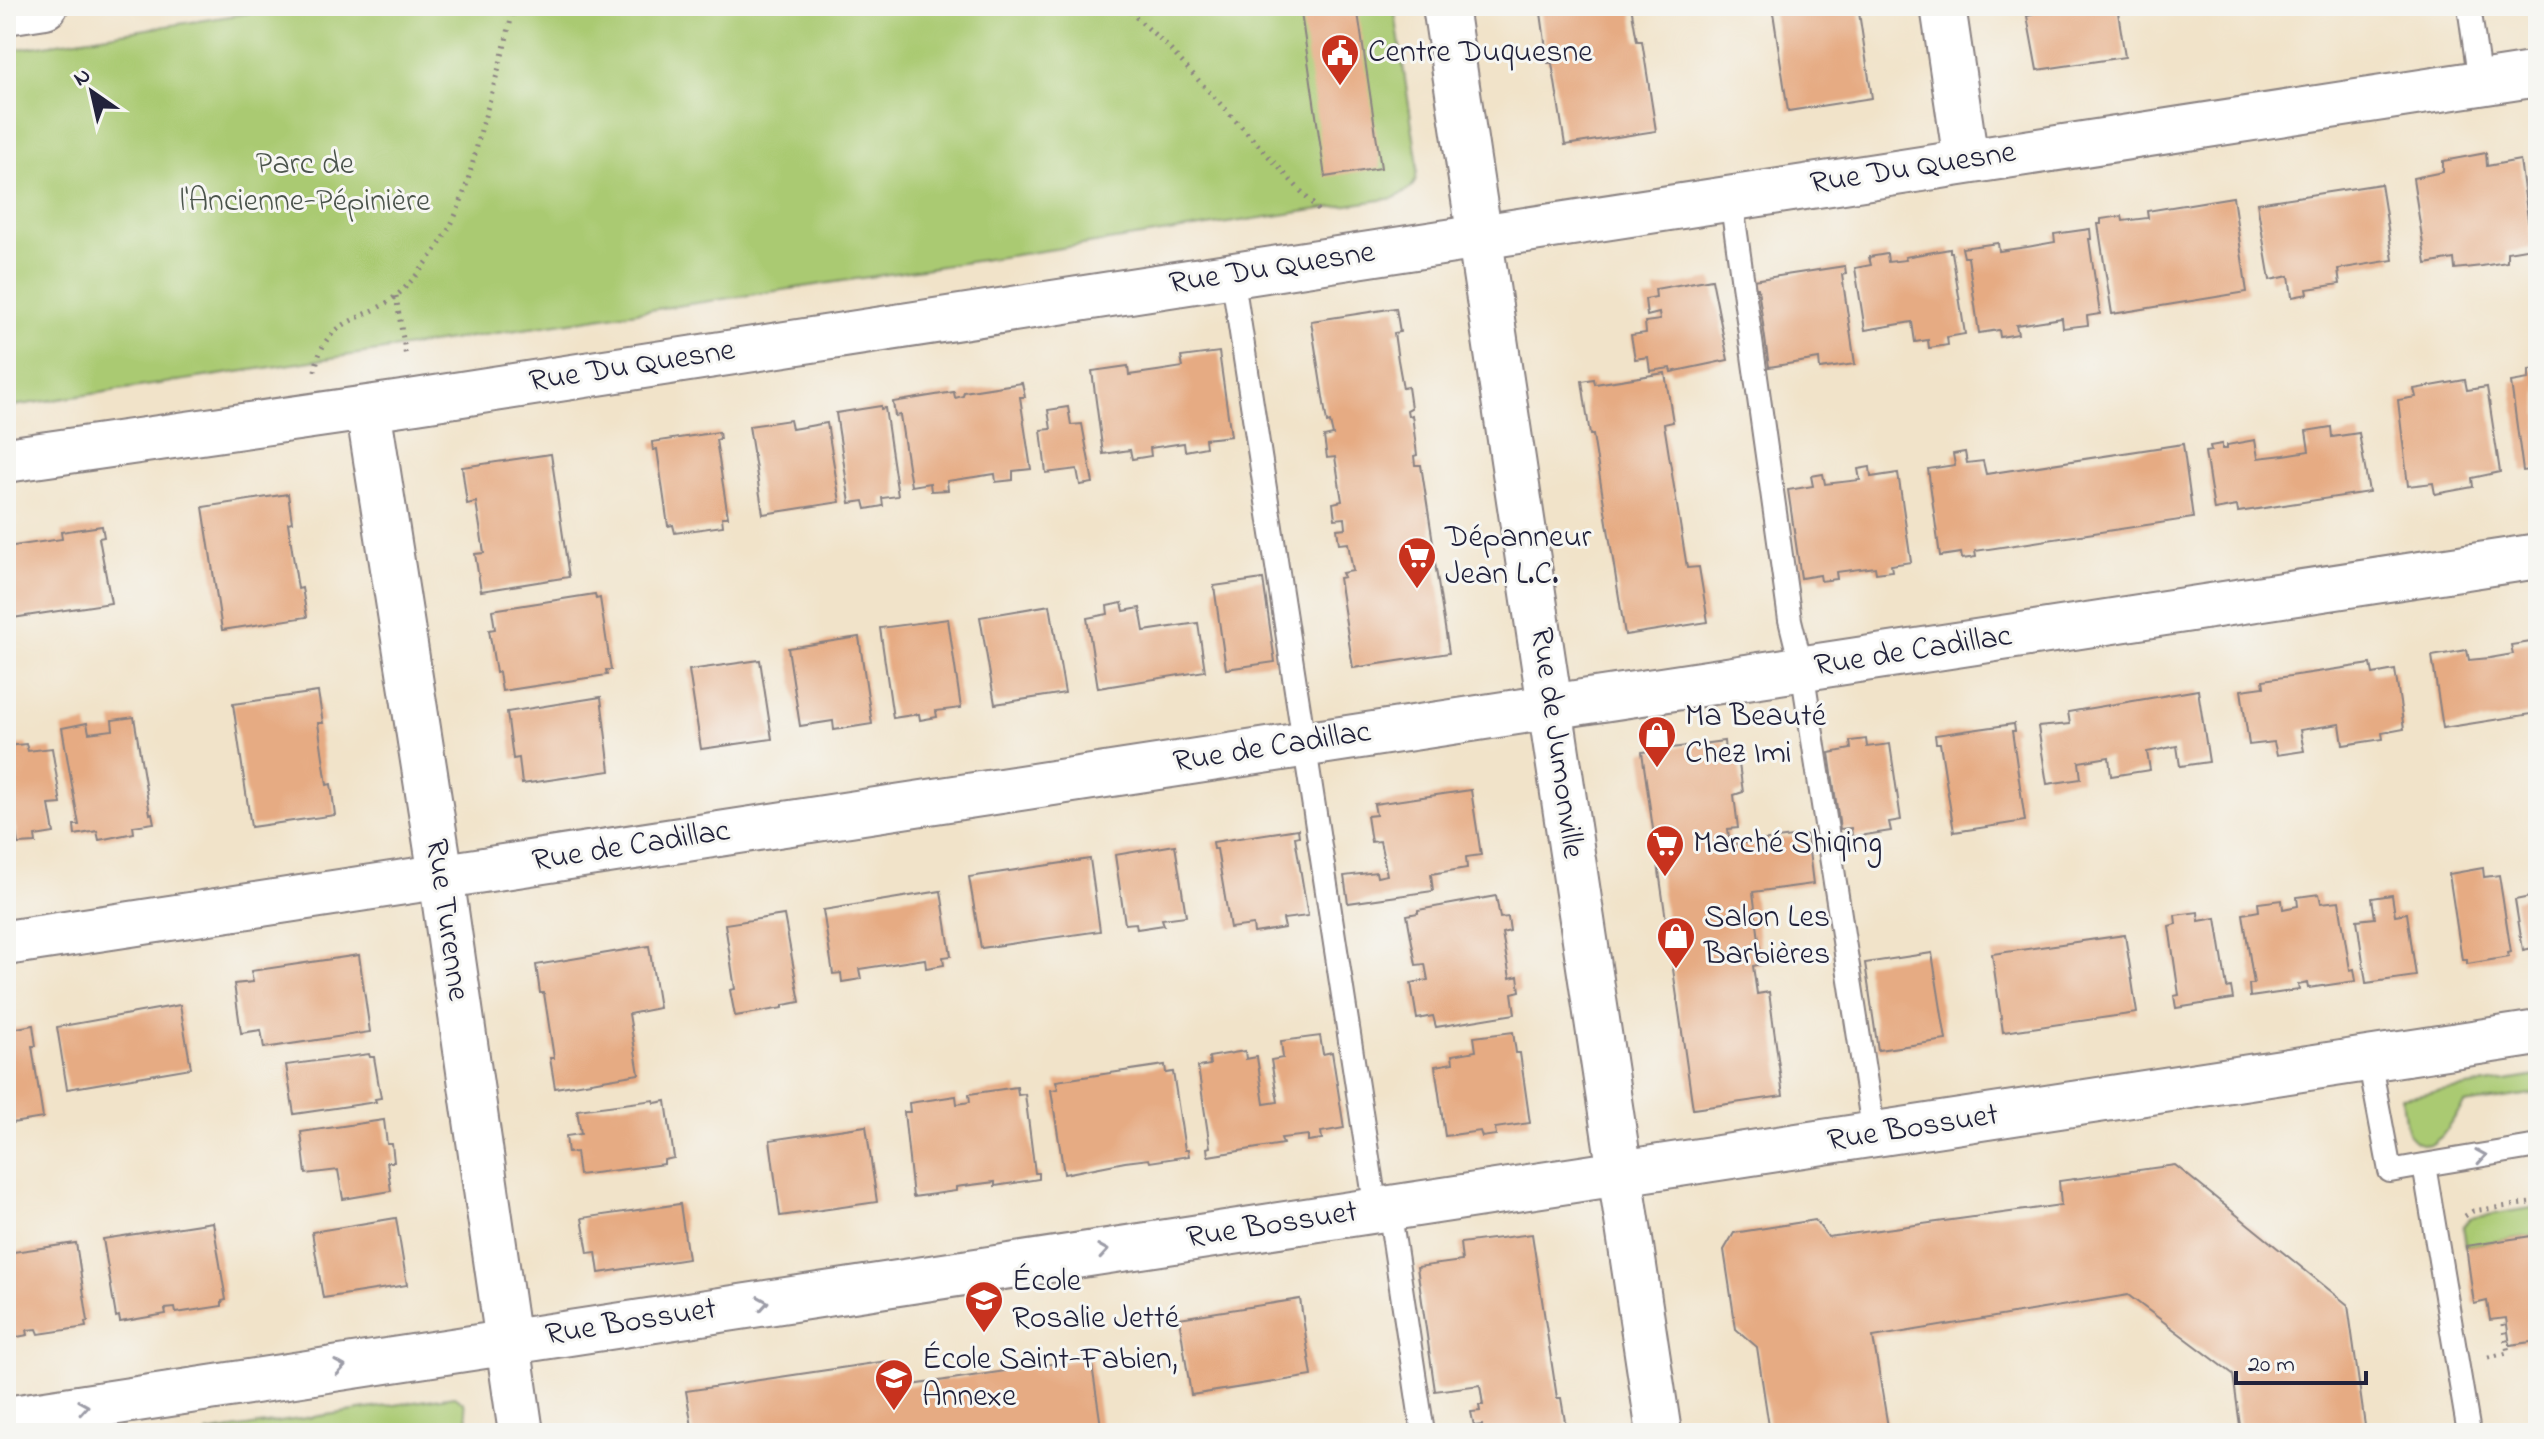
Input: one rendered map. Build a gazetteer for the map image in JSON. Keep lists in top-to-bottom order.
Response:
{
  "streets": {
    "street": [
      "Rue Du Quesne",
      "Rue de Cadillac",
      "Rue de Jumonville",
      "Rue Turenne",
      "Rue Bossuet"
    ]
  },
  "crossings": [
    ["Rue Du Quesne", "Rue de Jumonville"],
    ["Rue Du Quesne", "Rue Turenne"],
    ["Rue de Cadillac", "Rue de Jumonville"],
    ["Rue de Cadillac", "Rue Turenne"],
    ["Rue de Jumonville", "Rue Bossuet"],
    ["Rue Turenne", "Rue Bossuet"]
  ],
  "one_way": ["Rue Bossuet"],
  "parks": ["Parc de l'Ancienne-Pépinière"],
  "places": {
    "public building": ["Centre Duquesne"],
    "supermarket": ["Dépanneur Jean L.C.", "Marché Shiqing"],
    "shop": ["Ma Beauté Chez Imi", "Salon Les Barbières"],
    "school or university": ["École Rosalie Jetté", "École Saint-Fabien, Annexe"]
  },
  "scale_bar": "20 m",
  "north": "top left"
}
